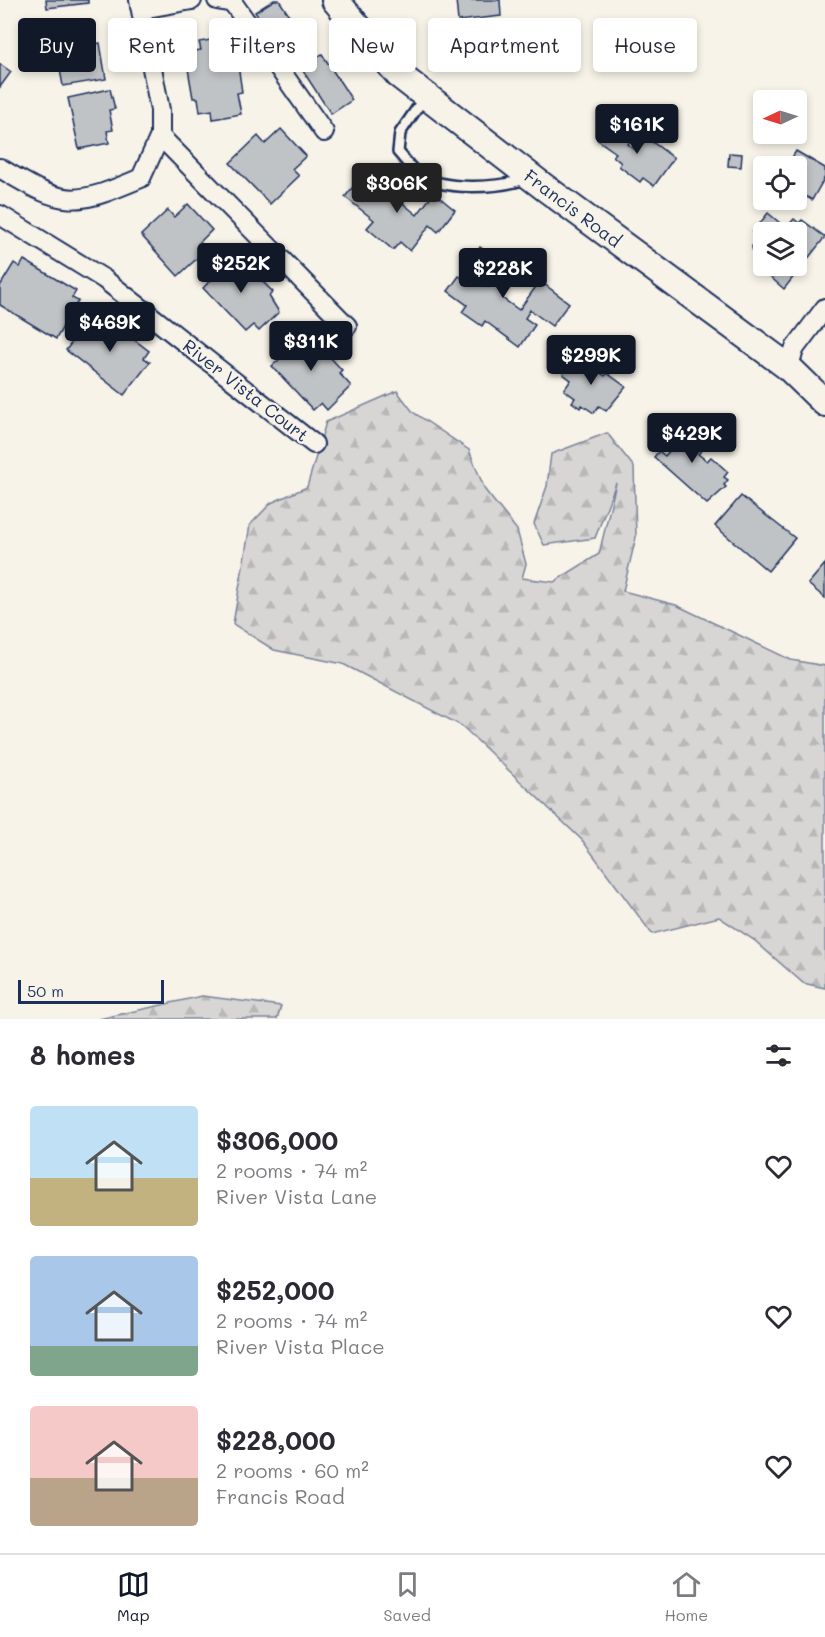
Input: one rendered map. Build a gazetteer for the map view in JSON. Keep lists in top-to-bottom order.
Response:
{
  "streets": {
    "street": ["Francis Road", "River Vista Court"]
  },
  "scale_bar": "50 m",
  "north": "left",
  "page": {
    "chip": [
      "Buy",
      "Rent",
      "Filters",
      "New",
      "Apartment",
      "House"
    ],
    "price": [
      "$161K",
      "$306K",
      "$252K",
      "$228K",
      "$469K",
      "$311K",
      "$299K",
      "$429K"
    ],
    "scale": "50 m",
    "heading": "8 homes",
    "list": [
      {
        "name": "$306,000",
        "note": "2 rooms · 74 m² · River Vista Lane"
      },
      {
        "name": "$252,000",
        "note": "2 rooms · 74 m² · River Vista Place"
      },
      {
        "name": "$228,000",
        "note": "2 rooms · 60 m² · Francis Road"
      }
    ],
    "tabs": ["Map", "Saved", "Home"]
  }
}
